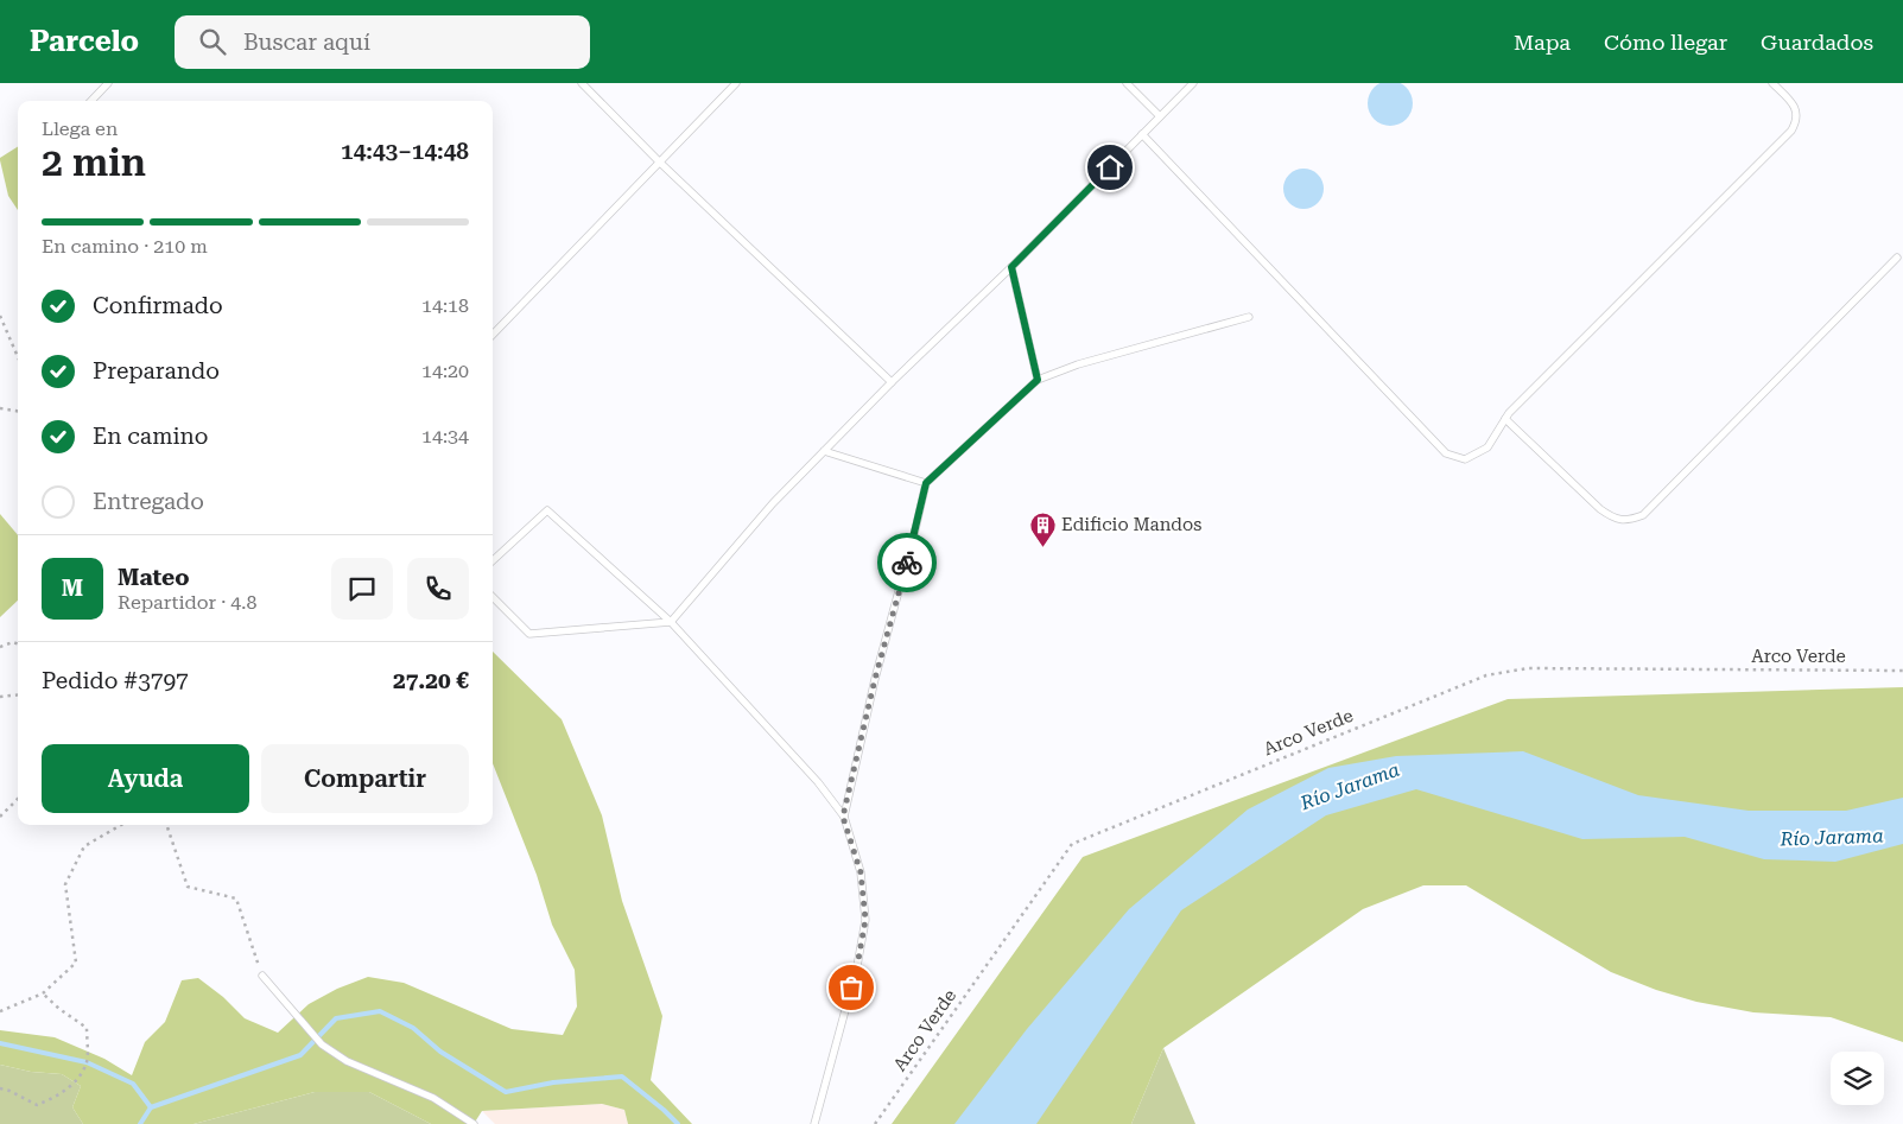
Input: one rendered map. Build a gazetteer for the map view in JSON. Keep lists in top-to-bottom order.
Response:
{
  "streets": {
    "path": ["Arco Verde"]
  },
  "water": ["Río Jarama"],
  "places": {
    "building": ["Edificio Mandos"]
  },
  "page": {
    "header": "Parcelo",
    "search": "Buscar aquí",
    "nav": ["Mapa", "Cómo llegar", "Guardados"],
    "heading": ["2 min", "Llega en", "14:43–14:48"],
    "panel": [
      "Mateo",
      "Repartidor · 4.8",
      "Pedido #3797",
      "27.20 €"
    ],
    "bar": "En camino · 210 m",
    "list": [
      ["Confirmado", "14:18"],
      ["Preparando", "14:20"],
      ["En camino", "14:34"],
      "Entregado"
    ],
    "round": "M",
    "buttons": ["Ayuda", "Compartir"]
  }
}
